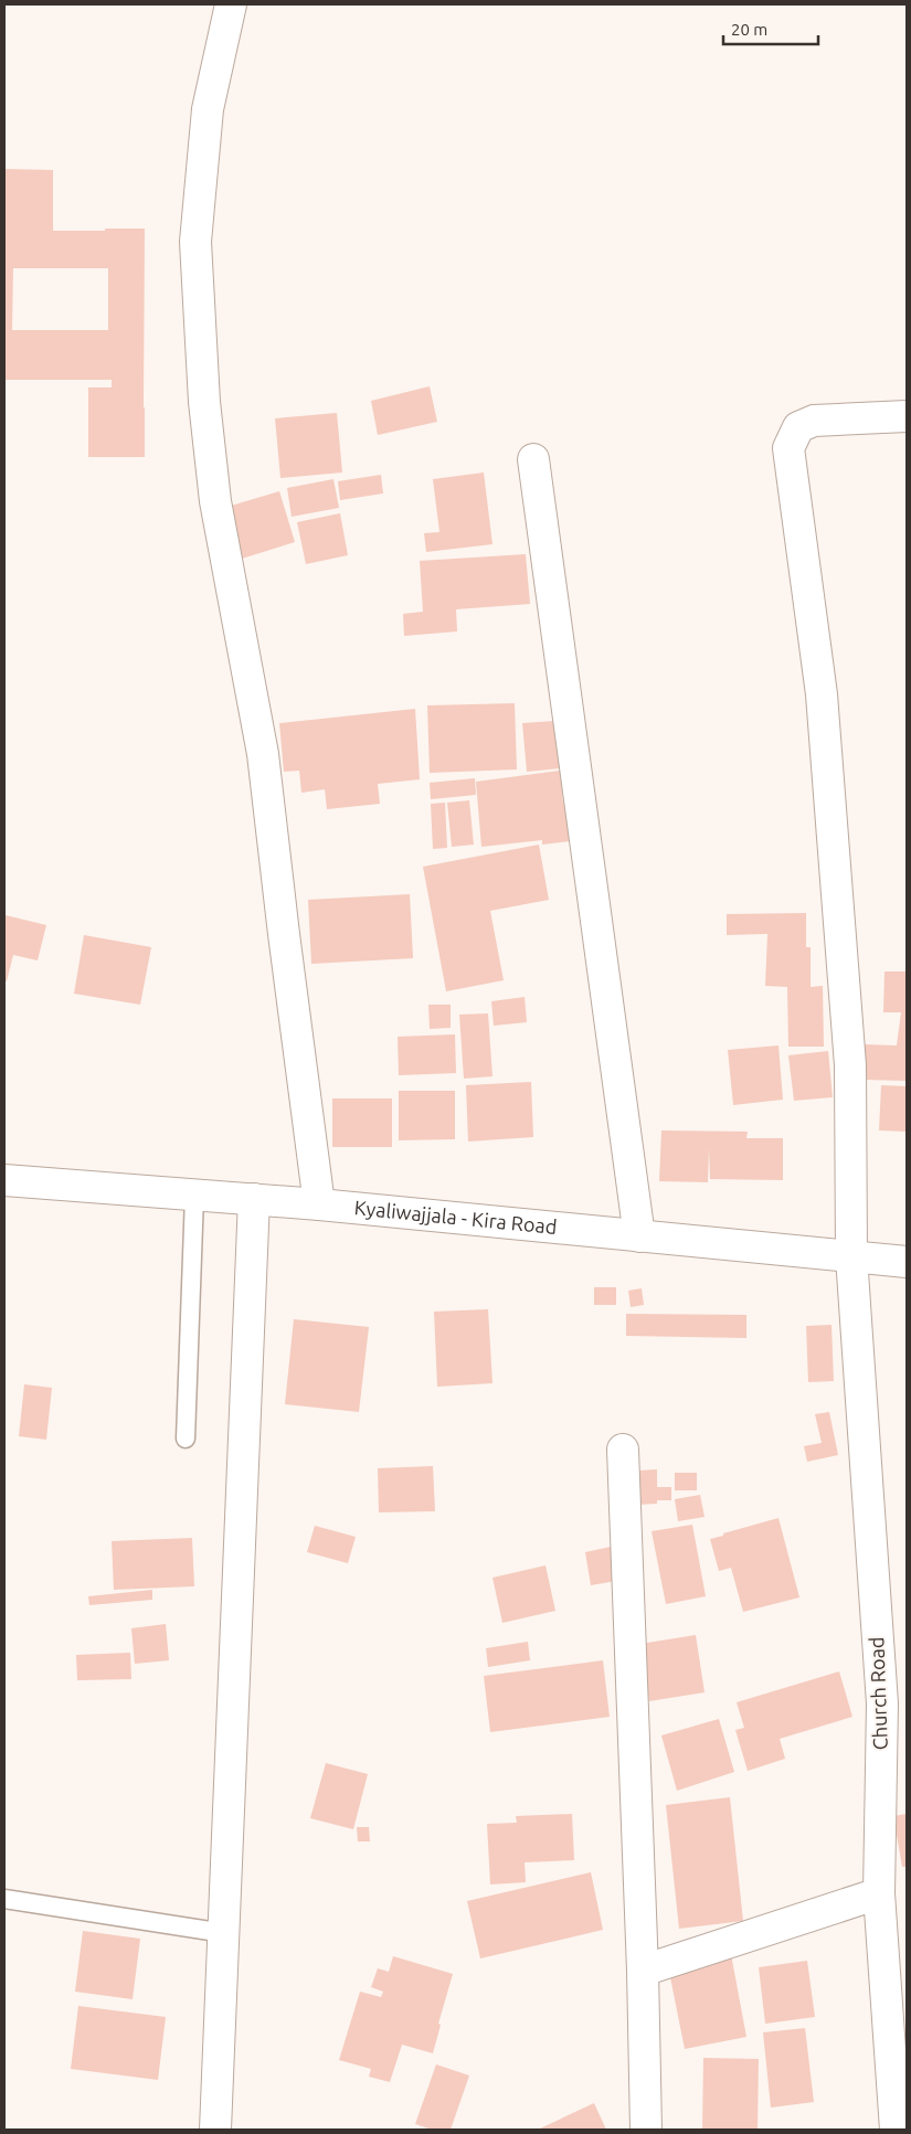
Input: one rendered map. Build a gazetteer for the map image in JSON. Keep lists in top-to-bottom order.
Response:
{
  "streets": {
    "street": ["Kyaliwajjala - Kira Road", "Church Road"]
  },
  "crossings": [
    ["Kyaliwajjala - Kira Road", "Church Road"]
  ],
  "scale_bar": "20 m"
}
